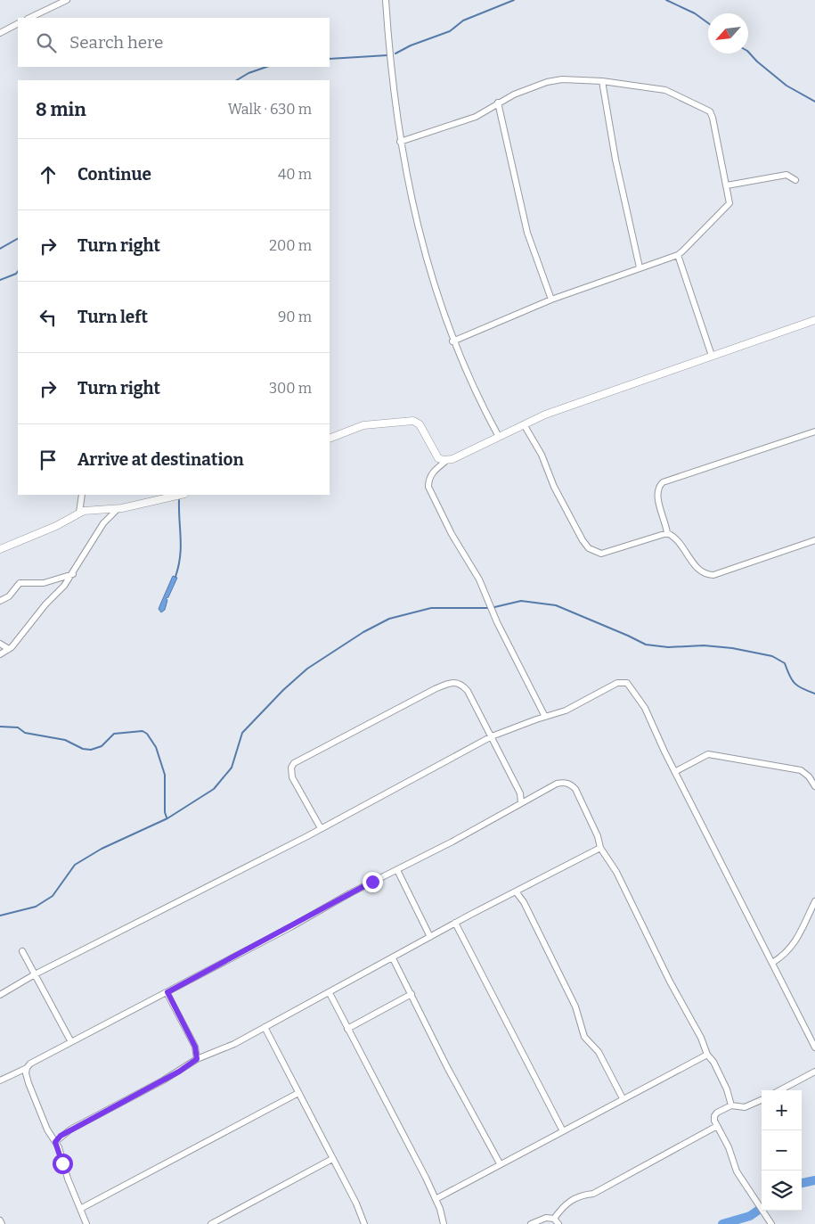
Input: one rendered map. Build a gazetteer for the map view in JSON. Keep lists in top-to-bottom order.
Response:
{
  "north": "bottom left",
  "page": {
    "search": "Search here",
    "heading": ["8 min", "Walk · 630 m"],
    "list": [
      ["Continue", "40 m"],
      ["Turn right", "200 m"],
      ["Turn left", "90 m"],
      ["Turn right", "300 m"],
      "Arrive at destination"
    ],
    "map_buttons": ["+", "−"]
  }
}
